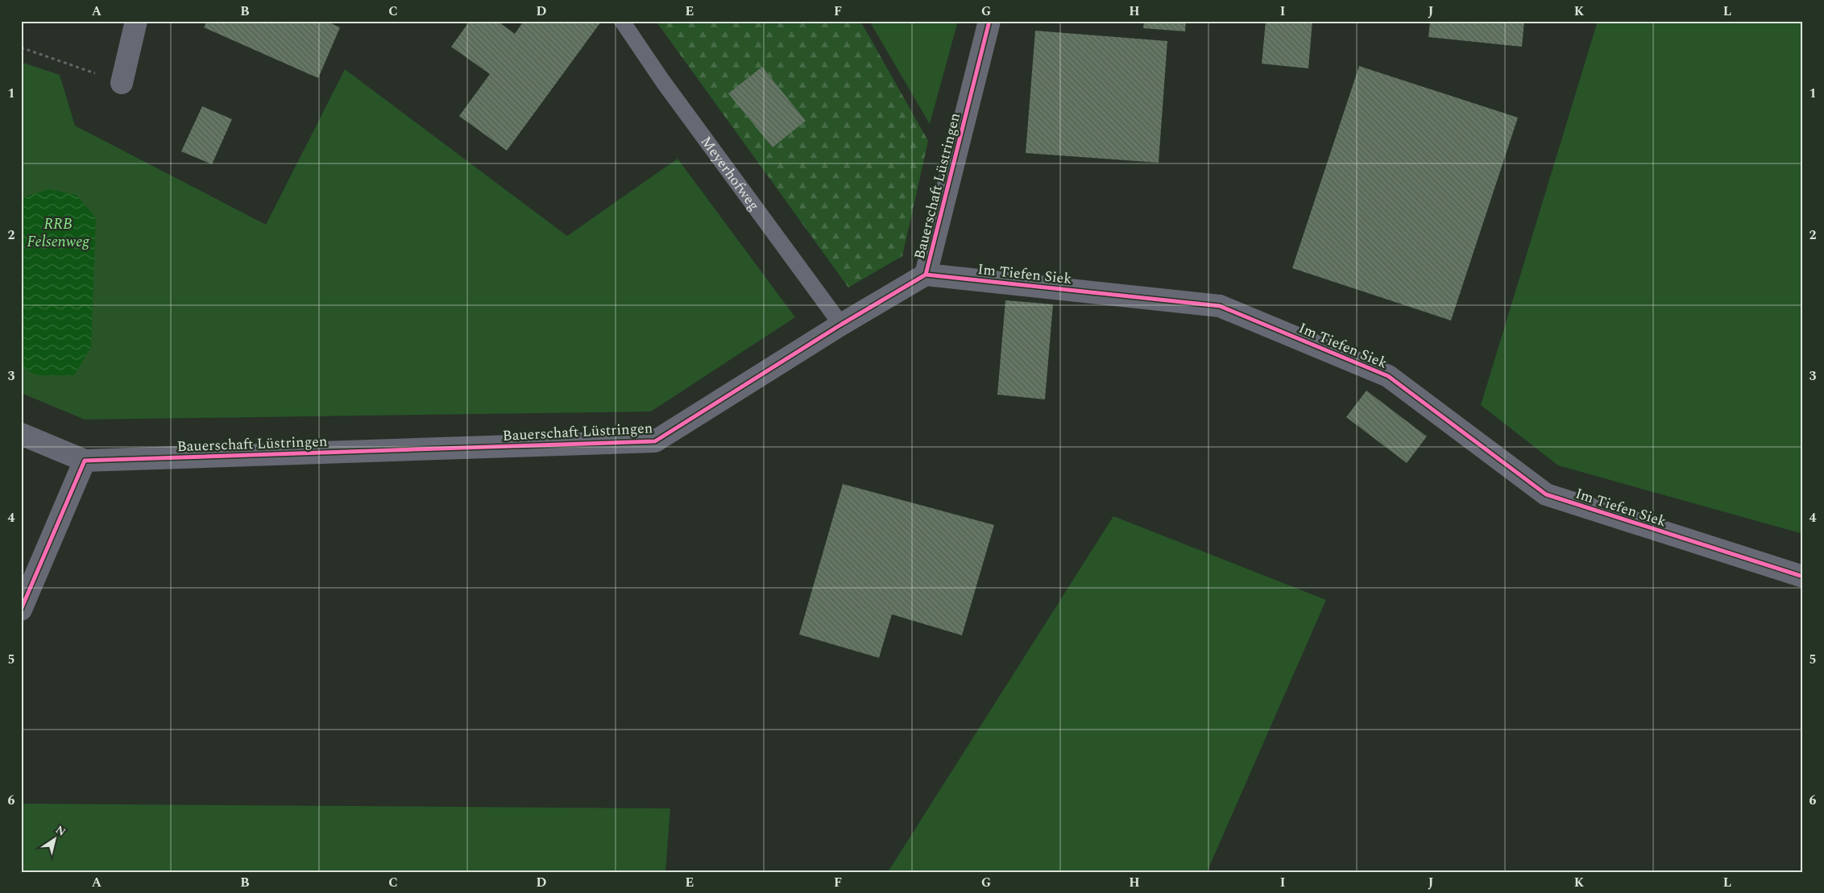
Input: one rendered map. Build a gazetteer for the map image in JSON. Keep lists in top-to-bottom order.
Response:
{
  "streets": {
    "street": ["Bauerschaft Lüstringen", "Im Tiefen Siek"],
    "lane": ["Meyerhofweg"]
  },
  "crossings": [
    ["Meyerhofweg", "Bauerschaft Lüstringen"],
    ["Bauerschaft Lüstringen", "Im Tiefen Siek"]
  ],
  "water": ["RRB Felsenweg"],
  "north": "top right",
  "grid": {
    "columns": [
      "A",
      "B",
      "C",
      "D",
      "E",
      "F",
      "G",
      "H",
      "I",
      "J",
      "K",
      "L"
    ],
    "rows": [
      "1",
      "2",
      "3",
      "4",
      "5",
      "6"
    ]
  }
}
